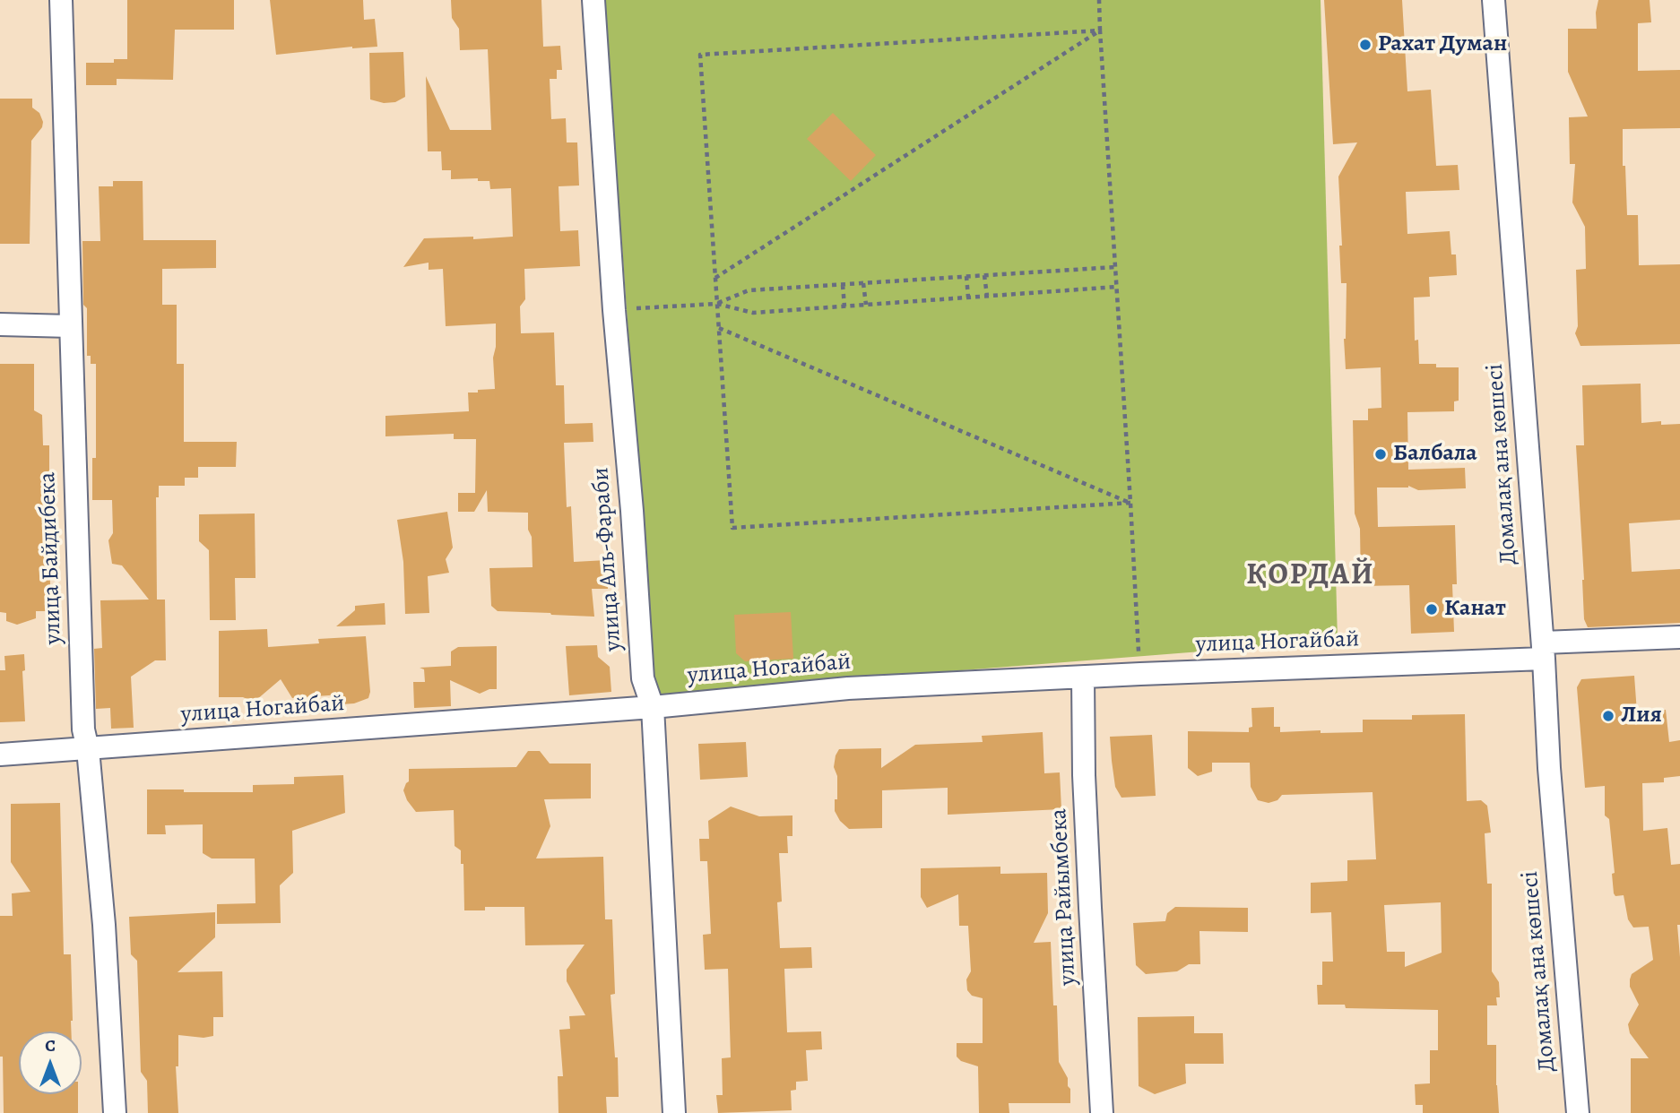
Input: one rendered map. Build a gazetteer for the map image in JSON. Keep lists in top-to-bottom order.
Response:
{
  "streets": {
    "street": [
      "Домалақ ана көшесі",
      "улица Байдибека",
      "улица Аль-Фараби",
      "улица Ногайбай",
      "улица Райымбека"
    ]
  },
  "crossings": [
    ["Домалақ ана көшесі", "улица Ногайбай"],
    ["улица Байдибека", "улица Ногайбай"],
    ["улица Аль-Фараби", "улица Ногайбай"],
    ["улица Ногайбай", "улица Райымбека"]
  ],
  "districts": ["ҚОРДАЙ"],
  "places": [
    "Рахат Думан",
    "Балбала",
    "Канат",
    "Лия"
  ],
  "north": "top"
}
